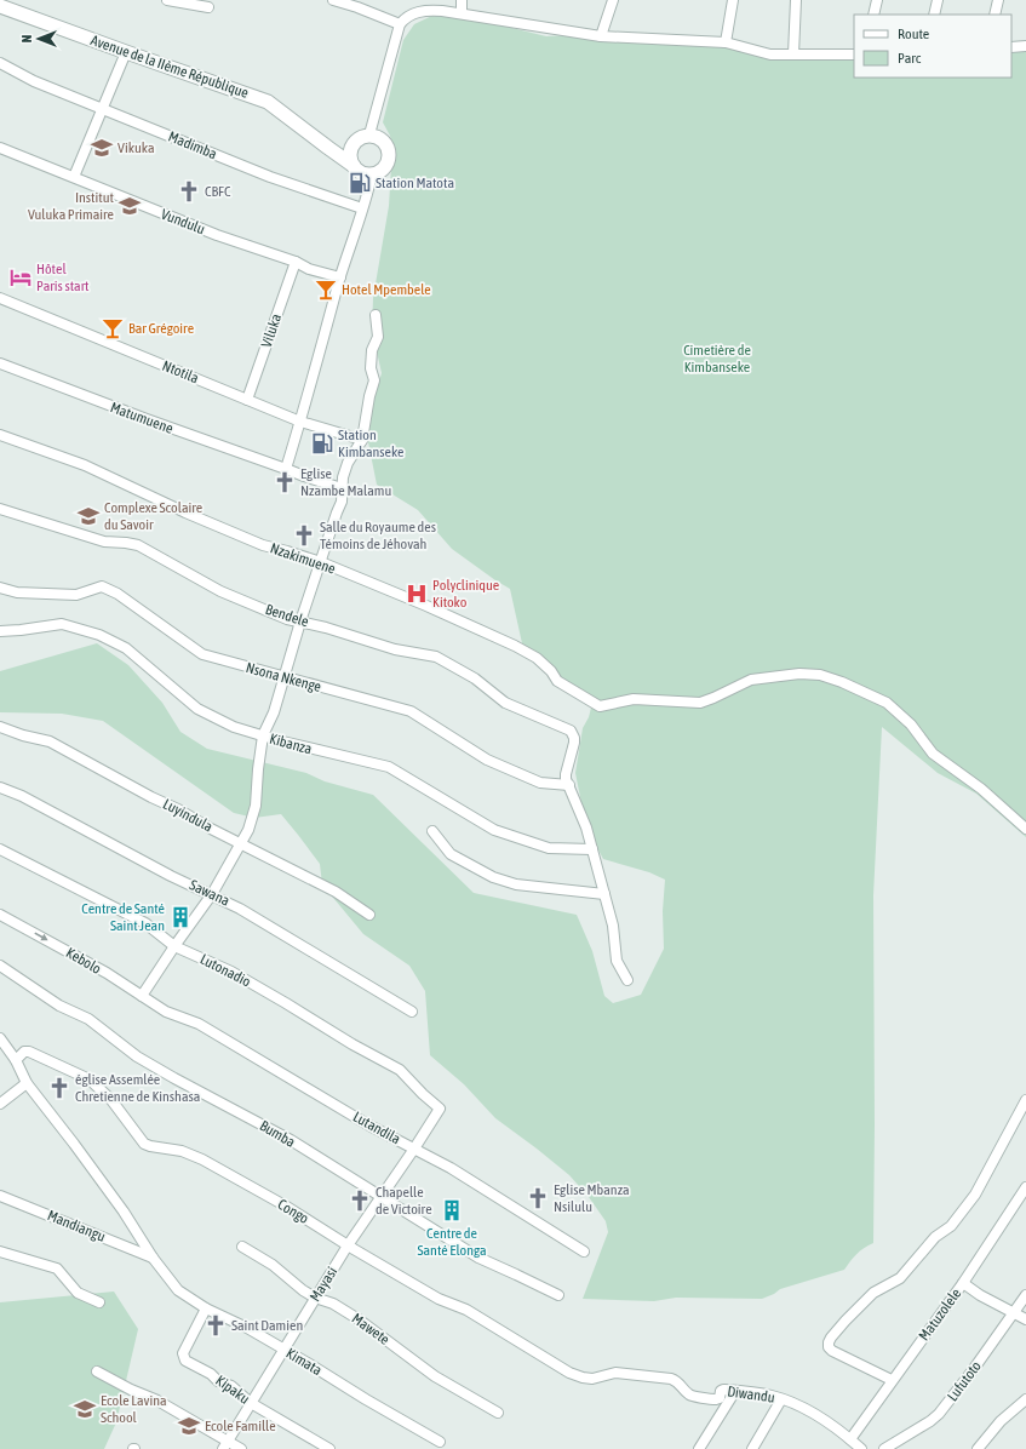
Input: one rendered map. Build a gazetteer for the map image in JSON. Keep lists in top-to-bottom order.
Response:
{
  "streets": {
    "street": [
      "Avenue de la IIème République",
      "Madimba",
      "Vundulu",
      "Viluka",
      "Ntotila",
      "Matumuene",
      "Nzakimuene",
      "Bendele",
      "Nsona Nkenge",
      "Kibanza",
      "Luyindula",
      "Sawana",
      "Kebolo",
      "Lutonadio",
      "Lutandila",
      "Bumba",
      "Congo",
      "Mandiangu",
      "Mayasi",
      "Matuzolele",
      "Mawete",
      "Kimata",
      "Lufutoto",
      "Kipaku",
      "Diwandu"
    ]
  },
  "crossings": [
    ["Vundulu", "Viluka"],
    ["Viluka", "Ntotila"],
    ["Bendele", "Nsona Nkenge"],
    ["Kebolo", "Lutandila"],
    ["Lutonadio", "Mayasi"],
    ["Lutandila", "Mayasi"],
    ["Bumba", "Mayasi"],
    ["Congo", "Mayasi"],
    ["Congo", "Kimata"],
    ["Congo", "Diwandu"],
    ["Mandiangu", "Kimata"],
    ["Mayasi", "Mawete"],
    ["Mayasi", "Kimata"],
    ["Mayasi", "Kipaku"],
    ["Matuzolele", "Diwandu"],
    ["Kimata", "Kipaku"]
  ],
  "one_way": ["Kebolo"],
  "parks": ["Cimetière de Kimbanseke"],
  "places": {
    "school or university": [
      "Vikuka",
      "Institut Vuluka Primaire",
      "Complexe Scolaire du Savoir",
      "Ecole Lavina School",
      "Ecole Famille"
    ],
    "fuel station": ["Station Matota", "Station Kimbanseke"],
    "church": [
      "CBFC",
      "Eglise Nzambe Malamu",
      "Salle du Royaume des Témoins de Jéhovah",
      "église Assemlée Chretienne de Kinshasa",
      "Eglise Mbanza Nsilulu",
      "Chapelle de Victoire",
      "Saint Damien"
    ],
    "hotel": ["Hôtel Paris start"],
    "bar": ["Hotel Mpembele", "Bar Grégoire"],
    "hospital": ["Polyclinique Kitoko"],
    "building": ["Centre de Santé Saint Jean", "Centre de Santé Elonga"]
  },
  "legend": ["Route", "Parc"],
  "north": "left"
}
